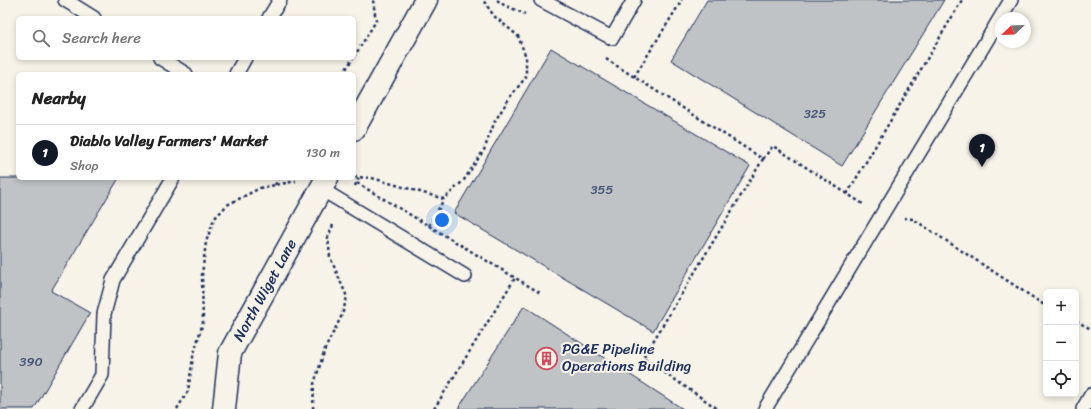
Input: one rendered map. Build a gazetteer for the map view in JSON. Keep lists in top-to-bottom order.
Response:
{
  "streets": {
    "street": ["North Wiget Lane"]
  },
  "places": {
    "building": ["PG&E Pipeline Operations Building"]
  },
  "house_numbers": ["325", "355", "390"],
  "north": "bottom left",
  "page": {
    "search": "Search here",
    "heading": "Nearby",
    "list": [
      {
        "mark": "1",
        "name": "Diablo Valley Farmers' Market",
        "note": "Shop",
        "value": "130 m"
      }
    ],
    "pins": "1",
    "map_buttons": ["+", "−"]
  }
}
